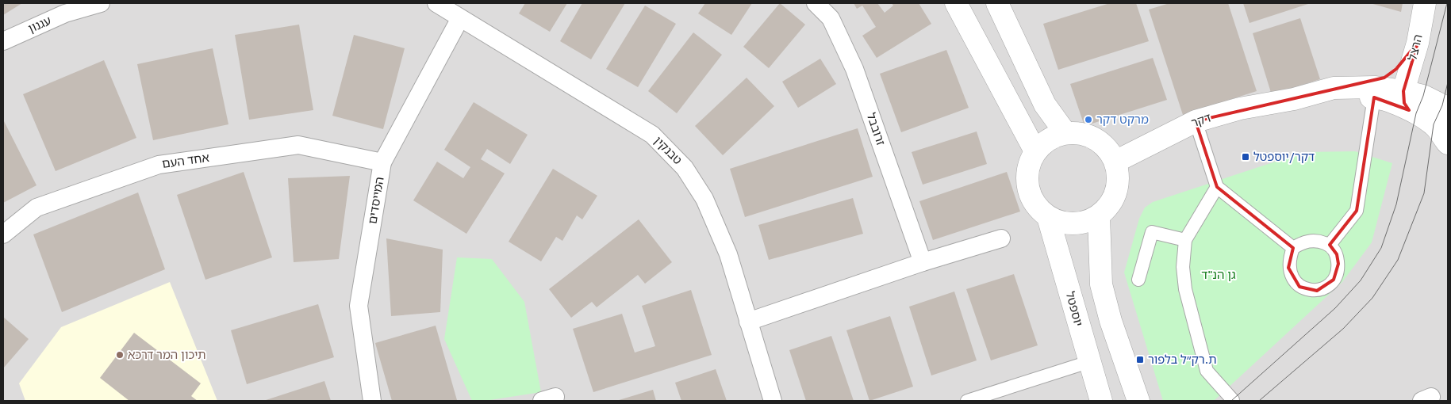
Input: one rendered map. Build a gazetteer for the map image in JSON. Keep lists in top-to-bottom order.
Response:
{
  "streets": {
    "street": [
      "עגנון",
      "הרצל",
      "דקר",
      "זרובבל",
      "טבנקין",
      "אחד העם",
      "המייסדים",
      "יוספטל"
    ]
  },
  "crossings": [
    ["הרצל", "דקר"],
    ["דקר", "יוספטל"],
    ["טבנקין", "המייסדים"],
    ["אחד העם", "המייסדים"]
  ],
  "parks": ["גן הנ\"ד"],
  "places": {
    "other": ["מרקט דקר", "תיכון המר דרכא"],
    "transit": ["דקר/יוספטל", "ת.רק״ל בלפור"]
  }
}
